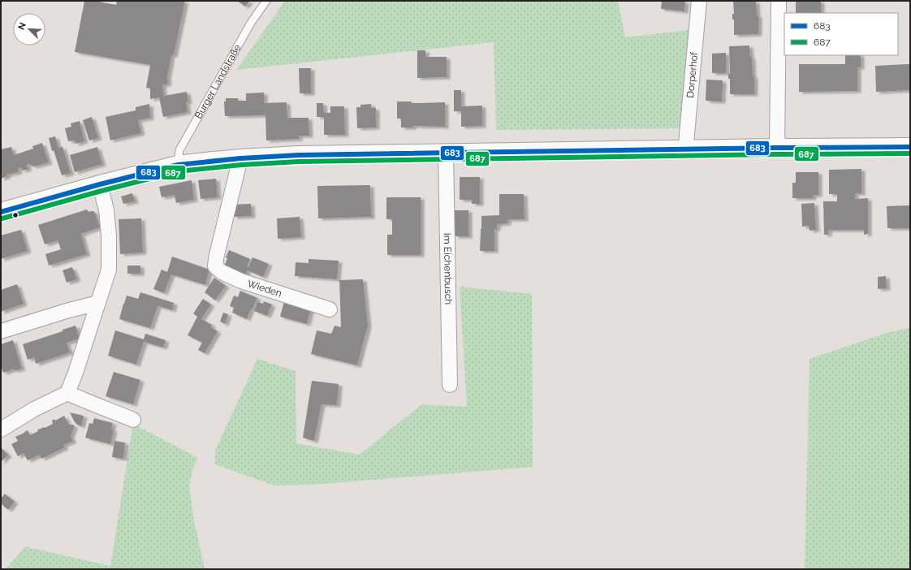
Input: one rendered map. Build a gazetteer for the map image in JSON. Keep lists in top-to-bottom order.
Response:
{
  "streets": {
    "street": ["Dorperhof", "Im Eichenbusch", "Wieden"],
    "lane": ["Burger Landstraße"]
  },
  "lines": ["transit line 683", "transit line 687"],
  "legend": ["683", "687"],
  "north": "top left"
}
